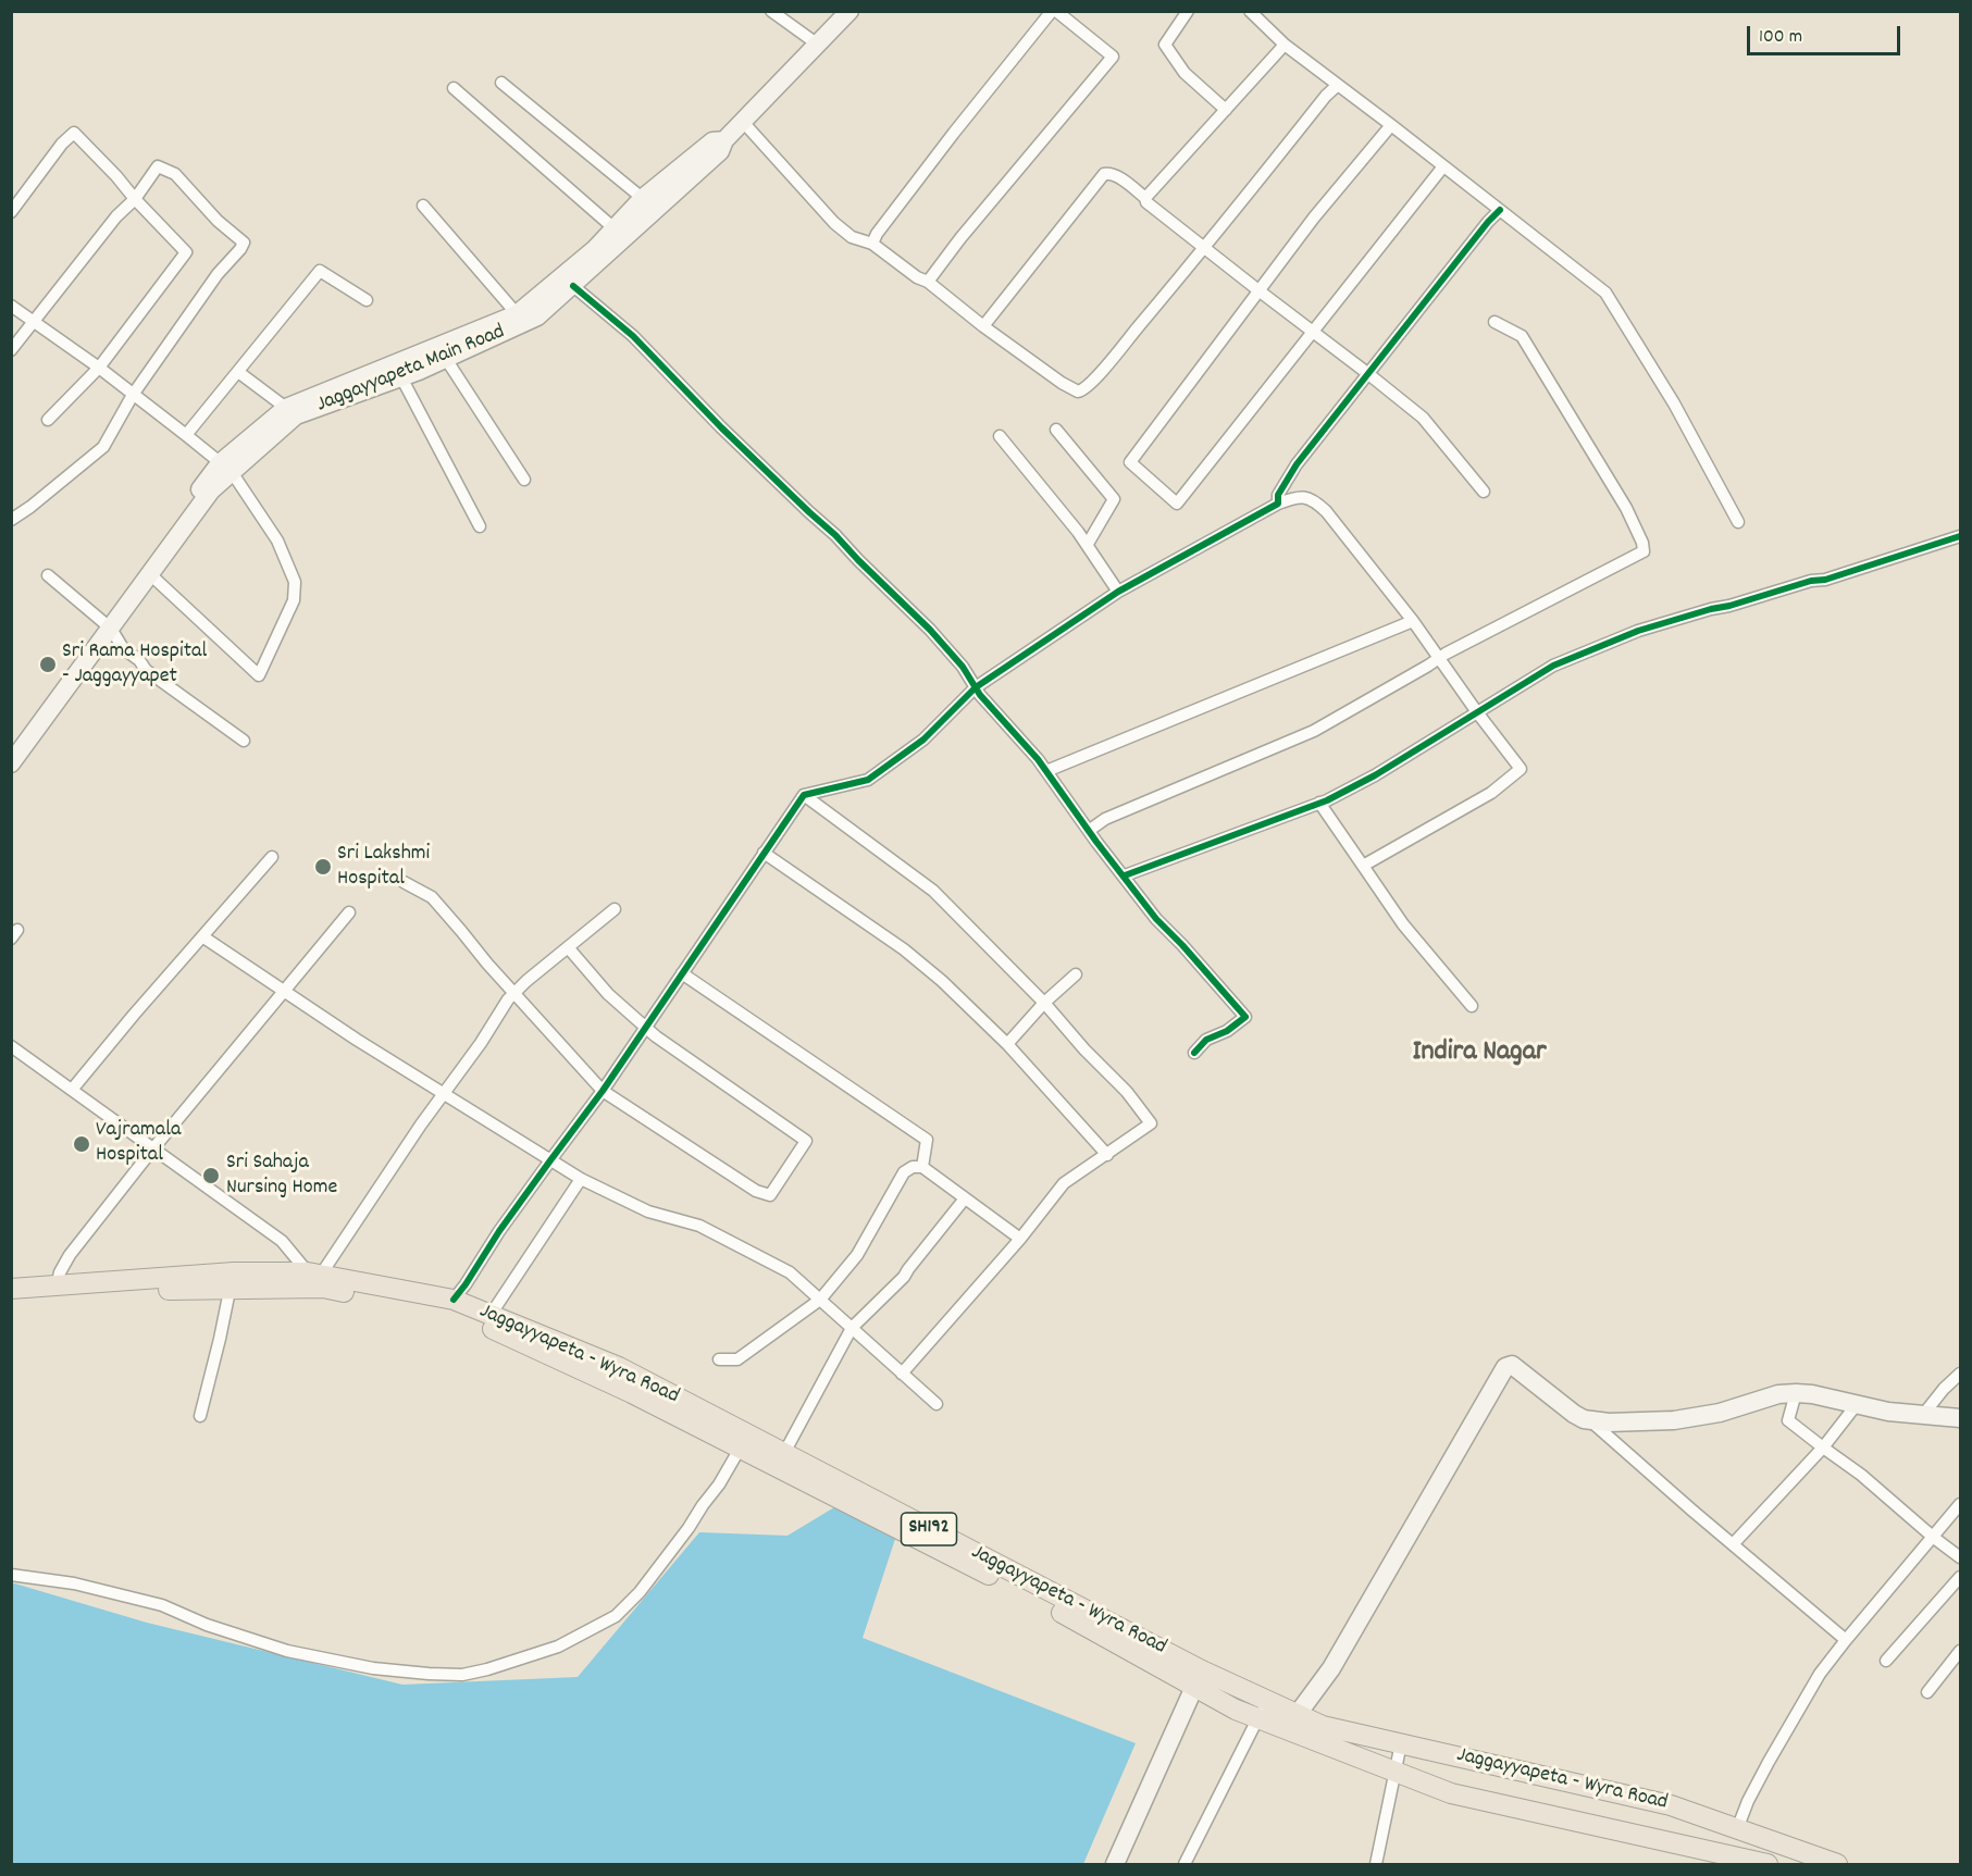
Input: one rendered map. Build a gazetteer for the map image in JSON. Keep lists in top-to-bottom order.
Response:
{
  "streets": {
    "main road": ["Jaggayyapeta Main Road", "Jaggayyapeta - Wyra Road", "SH192"]
  },
  "crossings": [
    ["Jaggayyapeta - Wyra Road", "SH192"]
  ],
  "districts": ["Indira Nagar"],
  "places": [
    "Sri Rama Hospital - Jaggayyapet",
    "Sri Lakshmi Hospital",
    "Vajramala Hospital",
    "Sri Sahaja Nursing Home"
  ],
  "scale_bar": "100 m"
}
